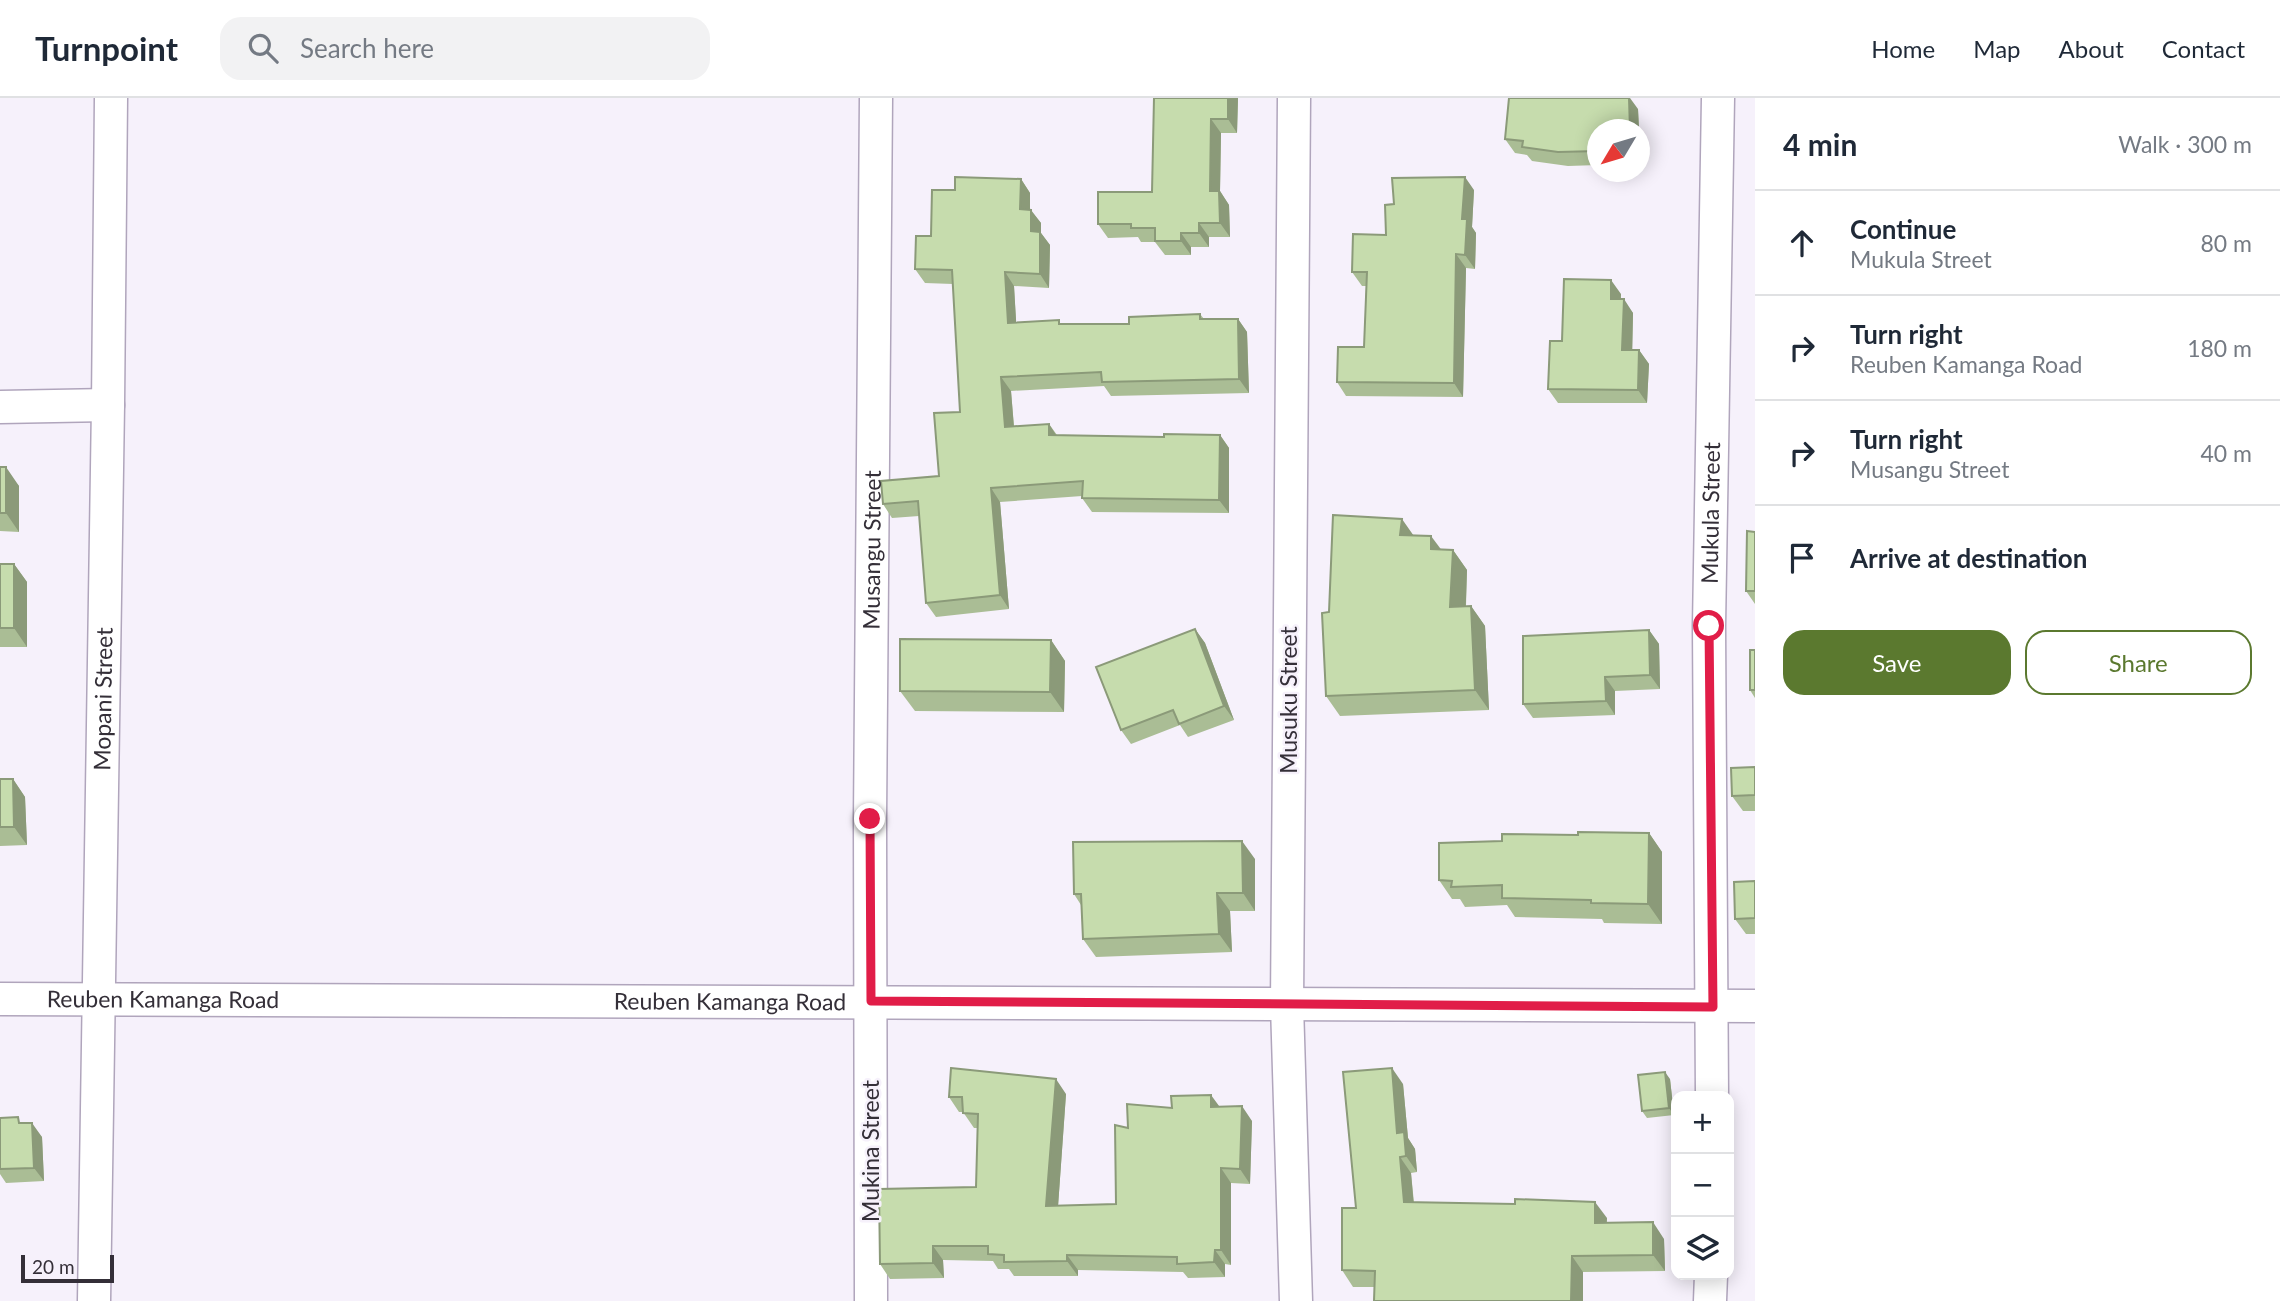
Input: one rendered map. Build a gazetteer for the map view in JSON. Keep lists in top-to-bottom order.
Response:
{
  "streets": {
    "street": [
      "Mukula Street",
      "Musangu Street",
      "Mopani Street",
      "Musuku Street",
      "Reuben Kamanga Road",
      "Mukina Street"
    ]
  },
  "crossings": [
    ["Mukula Street", "Reuben Kamanga Road"],
    ["Musangu Street", "Reuben Kamanga Road"],
    ["Musangu Street", "Mukina Street"],
    ["Mopani Street", "Reuben Kamanga Road"],
    ["Musuku Street", "Reuben Kamanga Road"],
    ["Reuben Kamanga Road", "Mukina Street"]
  ],
  "scale_bar": "20 m",
  "north": "bottom left",
  "page": {
    "header": "Turnpoint",
    "search": "Search here",
    "nav": [
      "Home",
      "Map",
      "About",
      "Contact"
    ],
    "heading": ["4 min", "Walk · 300 m"],
    "list": [
      ["Continue", "Mukula Street", "80 m"],
      ["Turn right", "Reuben Kamanga Road", "180 m"],
      ["Turn right", "Musangu Street", "40 m"],
      "Arrive at destination"
    ],
    "buttons": ["Save", "Share"],
    "map_buttons": ["+", "−"],
    "scale": "20 m"
  }
}
